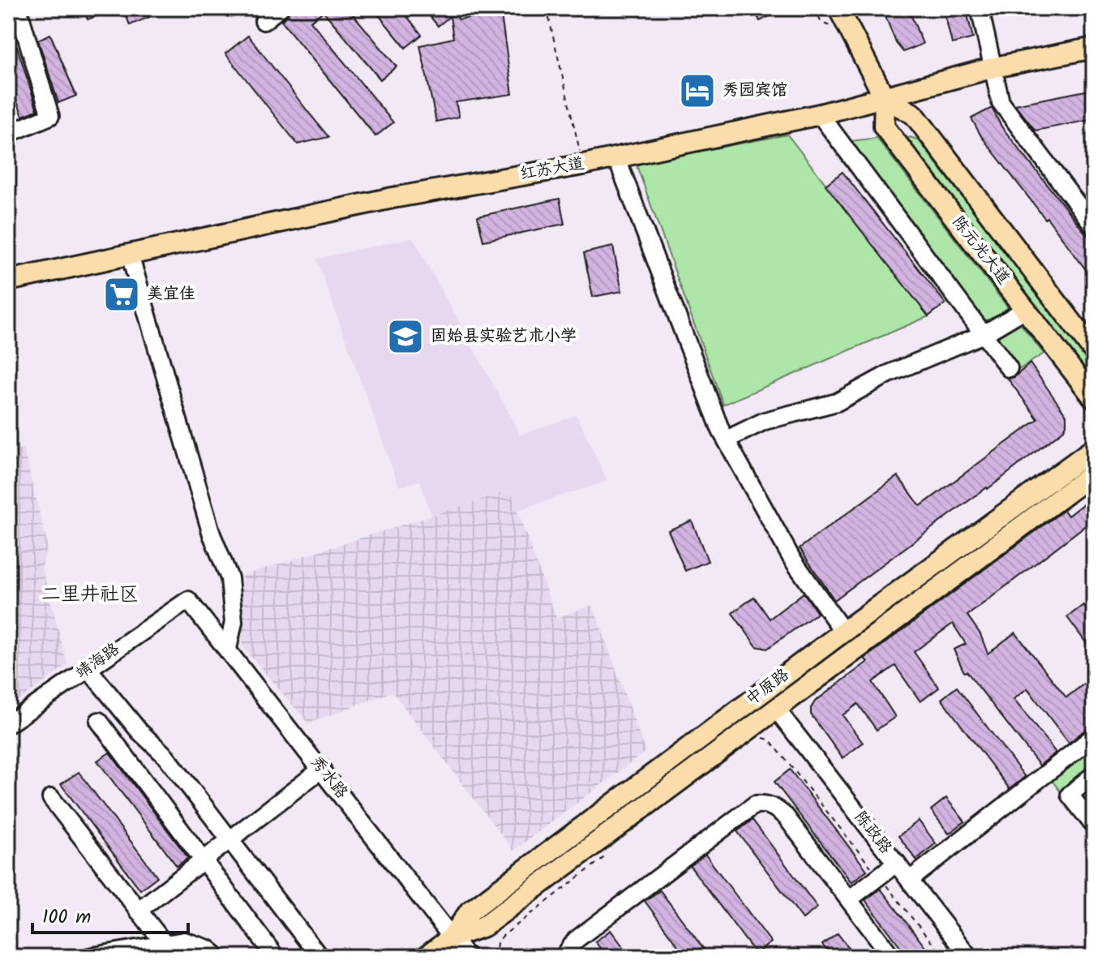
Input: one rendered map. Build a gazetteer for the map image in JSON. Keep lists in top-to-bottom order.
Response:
{
  "streets": {
    "main road": ["红苏大道", "陈元光大道", "中原路"],
    "street": ["靖海路", "秀水路", "陈政路"]
  },
  "crossings": [
    ["红苏大道", "陈元光大道"],
    ["靖海路", "秀水路"],
    ["中原路", "秀水路"],
    ["中原路", "陈政路"]
  ],
  "districts": ["二里井社区"],
  "places": {
    "hotel": ["秀园宾馆"],
    "supermarket": ["美宜佳"],
    "school or university": ["固始县实验艺术小学"]
  },
  "scale_bar": "100 m"
}
